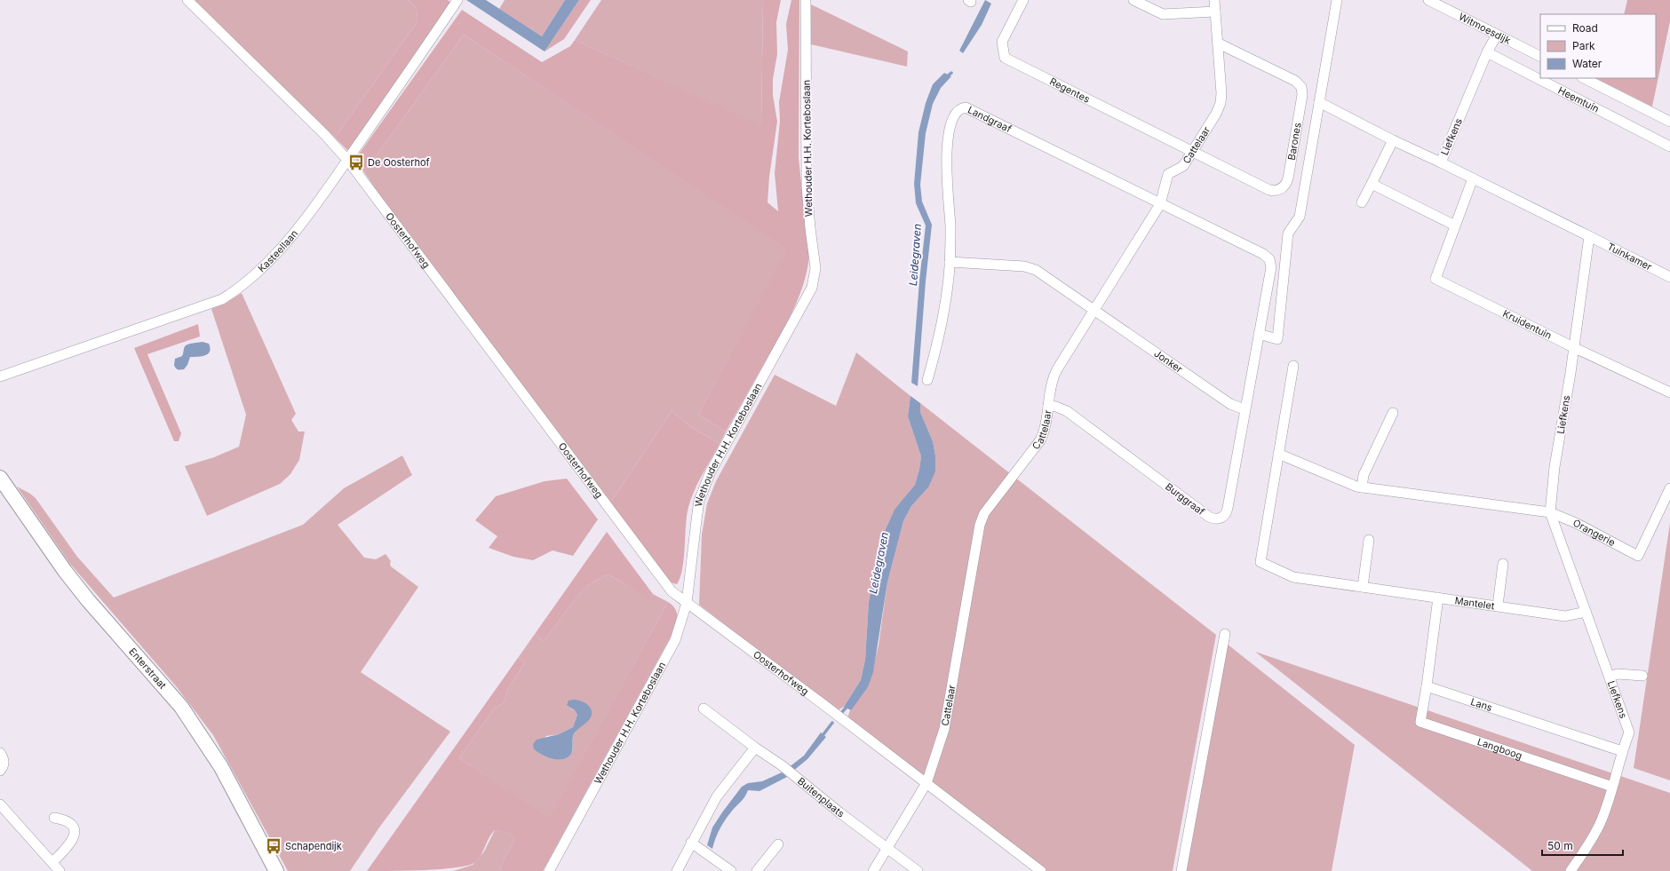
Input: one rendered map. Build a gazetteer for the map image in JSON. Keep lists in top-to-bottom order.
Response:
{
  "streets": {
    "main road": ["Enterstraat"],
    "street": [
      "Witmoesdijk",
      "Regentes",
      "Heemtuin",
      "Landgraaf",
      "Liefkens",
      "Barones",
      "Cattelaar",
      "Wethouder H.H. Korteboslaan",
      "Oosterhofweg",
      "Kasteellaan",
      "Tuinkamer",
      "Kruidentuin",
      "Jonker",
      "Burggraaf",
      "Orangerie",
      "Mantelet",
      "Lans",
      "Langboog",
      "Buitenplaats"
    ]
  },
  "crossings": [
    ["Witmoesdijk", "Liefkens"],
    ["Regentes", "Barones"],
    ["Regentes", "Cattelaar"],
    ["Heemtuin", "Liefkens"],
    ["Landgraaf", "Cattelaar"],
    ["Landgraaf", "Burggraaf"],
    ["Liefkens", "Tuinkamer"],
    ["Liefkens", "Kruidentuin"],
    ["Liefkens", "Orangerie"],
    ["Liefkens", "Mantelet"],
    ["Liefkens", "Lans"],
    ["Liefkens", "Langboog"],
    ["Barones", "Cattelaar"],
    ["Cattelaar", "Oosterhofweg"],
    ["Cattelaar", "Jonker"],
    ["Cattelaar", "Burggraaf"],
    ["Cattelaar", "Buitenplaats"],
    ["Wethouder H.H. Korteboslaan", "Oosterhofweg"],
    ["Oosterhofweg", "Kasteellaan"],
    ["Jonker", "Burggraaf"],
    ["Lans", "Langboog"]
  ],
  "water": ["Leidegraven"],
  "places": {
    "bus stop": ["De Oosterhof", "Schapendijk"]
  },
  "legend": ["Road", "Park", "Water"],
  "scale_bar": "50 m"
}
